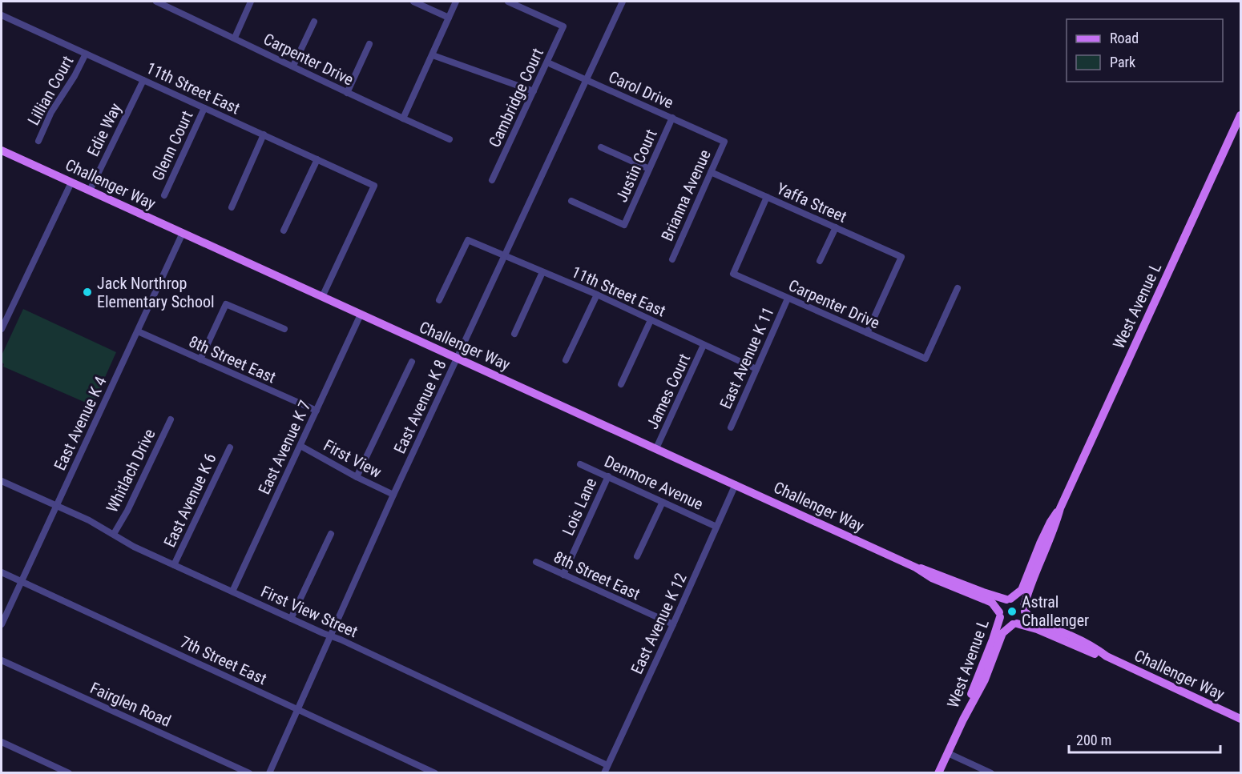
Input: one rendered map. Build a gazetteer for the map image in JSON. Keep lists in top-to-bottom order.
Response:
{
  "streets": {
    "main road": ["Challenger Way", "West Avenue L"],
    "street": [
      "Carpenter Drive",
      "11th Street East",
      "Carol Drive",
      "Lillian Court",
      "Cambridge Court",
      "Edie Way",
      "Glenn Court",
      "Justin Court",
      "Brianna Avenue",
      "Yaffa Street",
      "East Avenue K 11",
      "8th Street East",
      "James Court",
      "East Avenue K 8",
      "East Avenue K 4",
      "East Avenue K 7",
      "First View",
      "Whitlach Drive",
      "Denmore Avenue",
      "East Avenue K 6",
      "Lois Lane",
      "First View Street",
      "East Avenue K 12",
      "7th Street East",
      "Fairglen Road"
    ]
  },
  "crossings": [
    ["Carpenter Drive", "Yaffa Street"],
    ["Carpenter Drive", "East Avenue K 11"],
    ["11th Street East", "Lillian Court"],
    ["11th Street East", "Edie Way"],
    ["11th Street East", "Glenn Court"],
    ["11th Street East", "Challenger Way"],
    ["11th Street East", "East Avenue K 11"],
    ["11th Street East", "James Court"],
    ["11th Street East", "East Avenue K 8"],
    ["Carol Drive", "Cambridge Court"],
    ["Carol Drive", "Justin Court"],
    ["Carol Drive", "Brianna Avenue"],
    ["Carol Drive", "East Avenue K 8"],
    ["Edie Way", "Challenger Way"],
    ["Challenger Way", "West Avenue L"],
    ["Challenger Way", "James Court"],
    ["Challenger Way", "East Avenue K 8"],
    ["Challenger Way", "East Avenue K 4"],
    ["Challenger Way", "East Avenue K 7"],
    ["Challenger Way", "East Avenue K 12"],
    ["Brianna Avenue", "Yaffa Street"],
    ["8th Street East", "East Avenue K 4"],
    ["8th Street East", "East Avenue K 7"],
    ["8th Street East", "Lois Lane"],
    ["8th Street East", "East Avenue K 12"],
    ["East Avenue K 8", "First View"],
    ["East Avenue K 8", "First View Street"],
    ["East Avenue K 8", "7th Street East"],
    ["East Avenue K 4", "First View Street"],
    ["East Avenue K 4", "7th Street East"],
    ["East Avenue K 7", "First View"],
    ["East Avenue K 7", "First View Street"],
    ["Whitlach Drive", "First View Street"],
    ["Denmore Avenue", "Lois Lane"],
    ["Denmore Avenue", "East Avenue K 12"],
    ["East Avenue K 6", "First View Street"],
    ["First View Street", "East Avenue K 12"]
  ],
  "places": ["Jack Northrop Elementary School", "Astral Challenger"],
  "legend": ["Road", "Park"],
  "scale_bar": "200 m"
}
